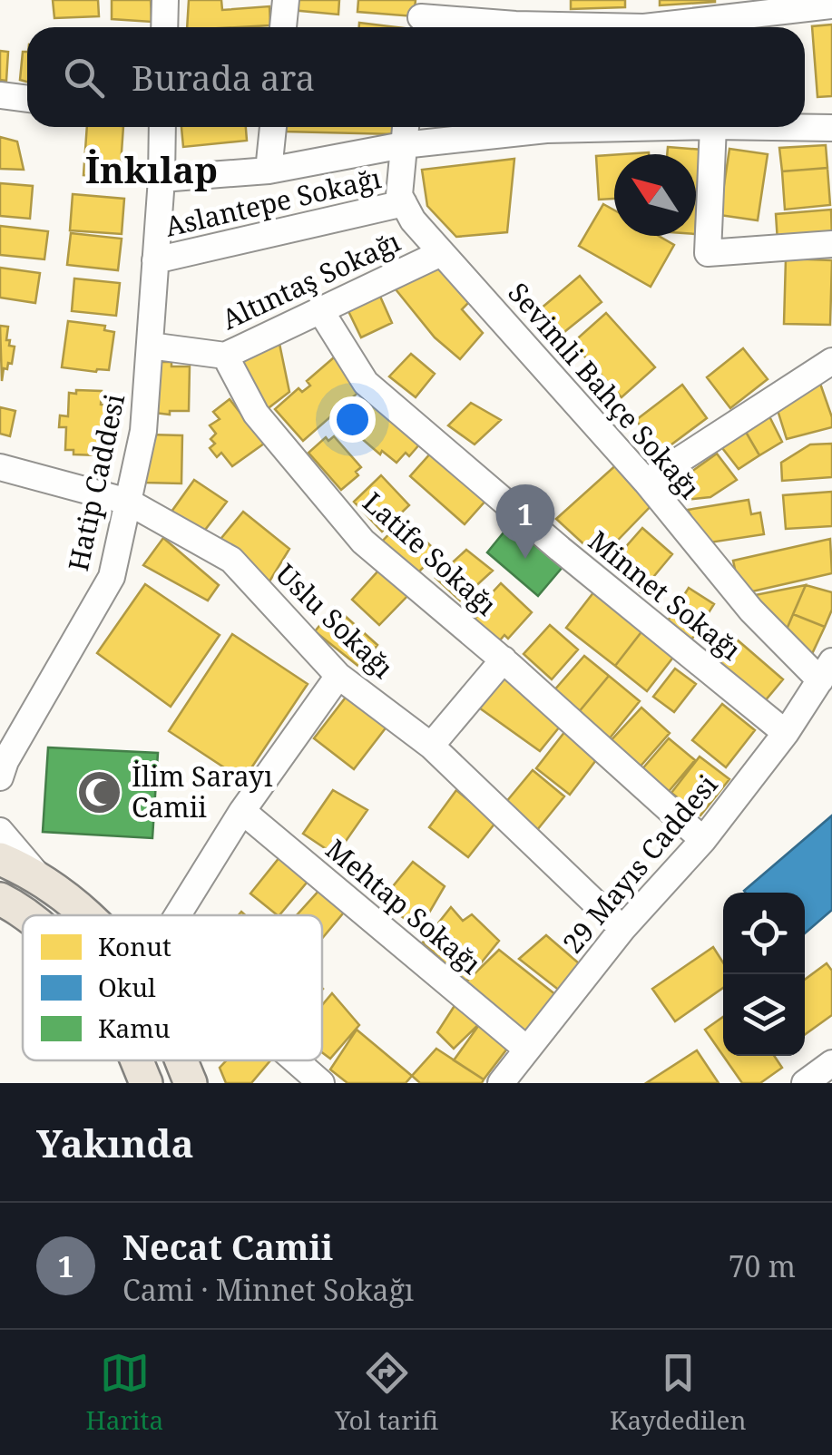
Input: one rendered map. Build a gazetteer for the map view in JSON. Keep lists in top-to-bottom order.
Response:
{
  "streets": {
    "street": [
      "Aslantepe Sokağı",
      "Altıntaş Sokağı",
      "Sevimli Bahçe Sokağı",
      "Hatip Caddesi",
      "Latife Sokağı",
      "Minnet Sokağı",
      "Uslu Sokağı",
      "29 Mayıs Caddesi",
      "Mehtap Sokağı"
    ]
  },
  "crossings": [
    ["Aslantepe Sokağı", "Sevimli Bahçe Sokağı"],
    ["Aslantepe Sokağı", "Hatip Caddesi"],
    ["Altıntaş Sokağı", "Sevimli Bahçe Sokağı"],
    ["Altıntaş Sokağı", "Hatip Caddesi"],
    ["Altıntaş Sokağı", "Latife Sokağı"],
    ["Altıntaş Sokağı", "Minnet Sokağı"],
    ["Sevimli Bahçe Sokağı", "29 Mayıs Caddesi"],
    ["Hatip Caddesi", "Uslu Sokağı"],
    ["Latife Sokağı", "29 Mayıs Caddesi"],
    ["Minnet Sokağı", "29 Mayıs Caddesi"],
    ["Uslu Sokağı", "29 Mayıs Caddesi"],
    ["29 Mayıs Caddesi", "Mehtap Sokağı"]
  ],
  "districts": ["İnkılap"],
  "places": {
    "mosque": ["İlim Sarayı Camii"]
  },
  "legend": ["Konut", "Okul", "Kamu"],
  "north": "top left",
  "page": {
    "search": "Burada ara",
    "pins": "1",
    "heading": "Yakında",
    "list": [
      {
        "mark": "1",
        "name": "Necat Camii",
        "note": "Cami · Minnet Sokağı",
        "value": "70 m"
      }
    ],
    "nav": ["Harita", "Yol tarifi", "Kaydedilen"]
  }
}
